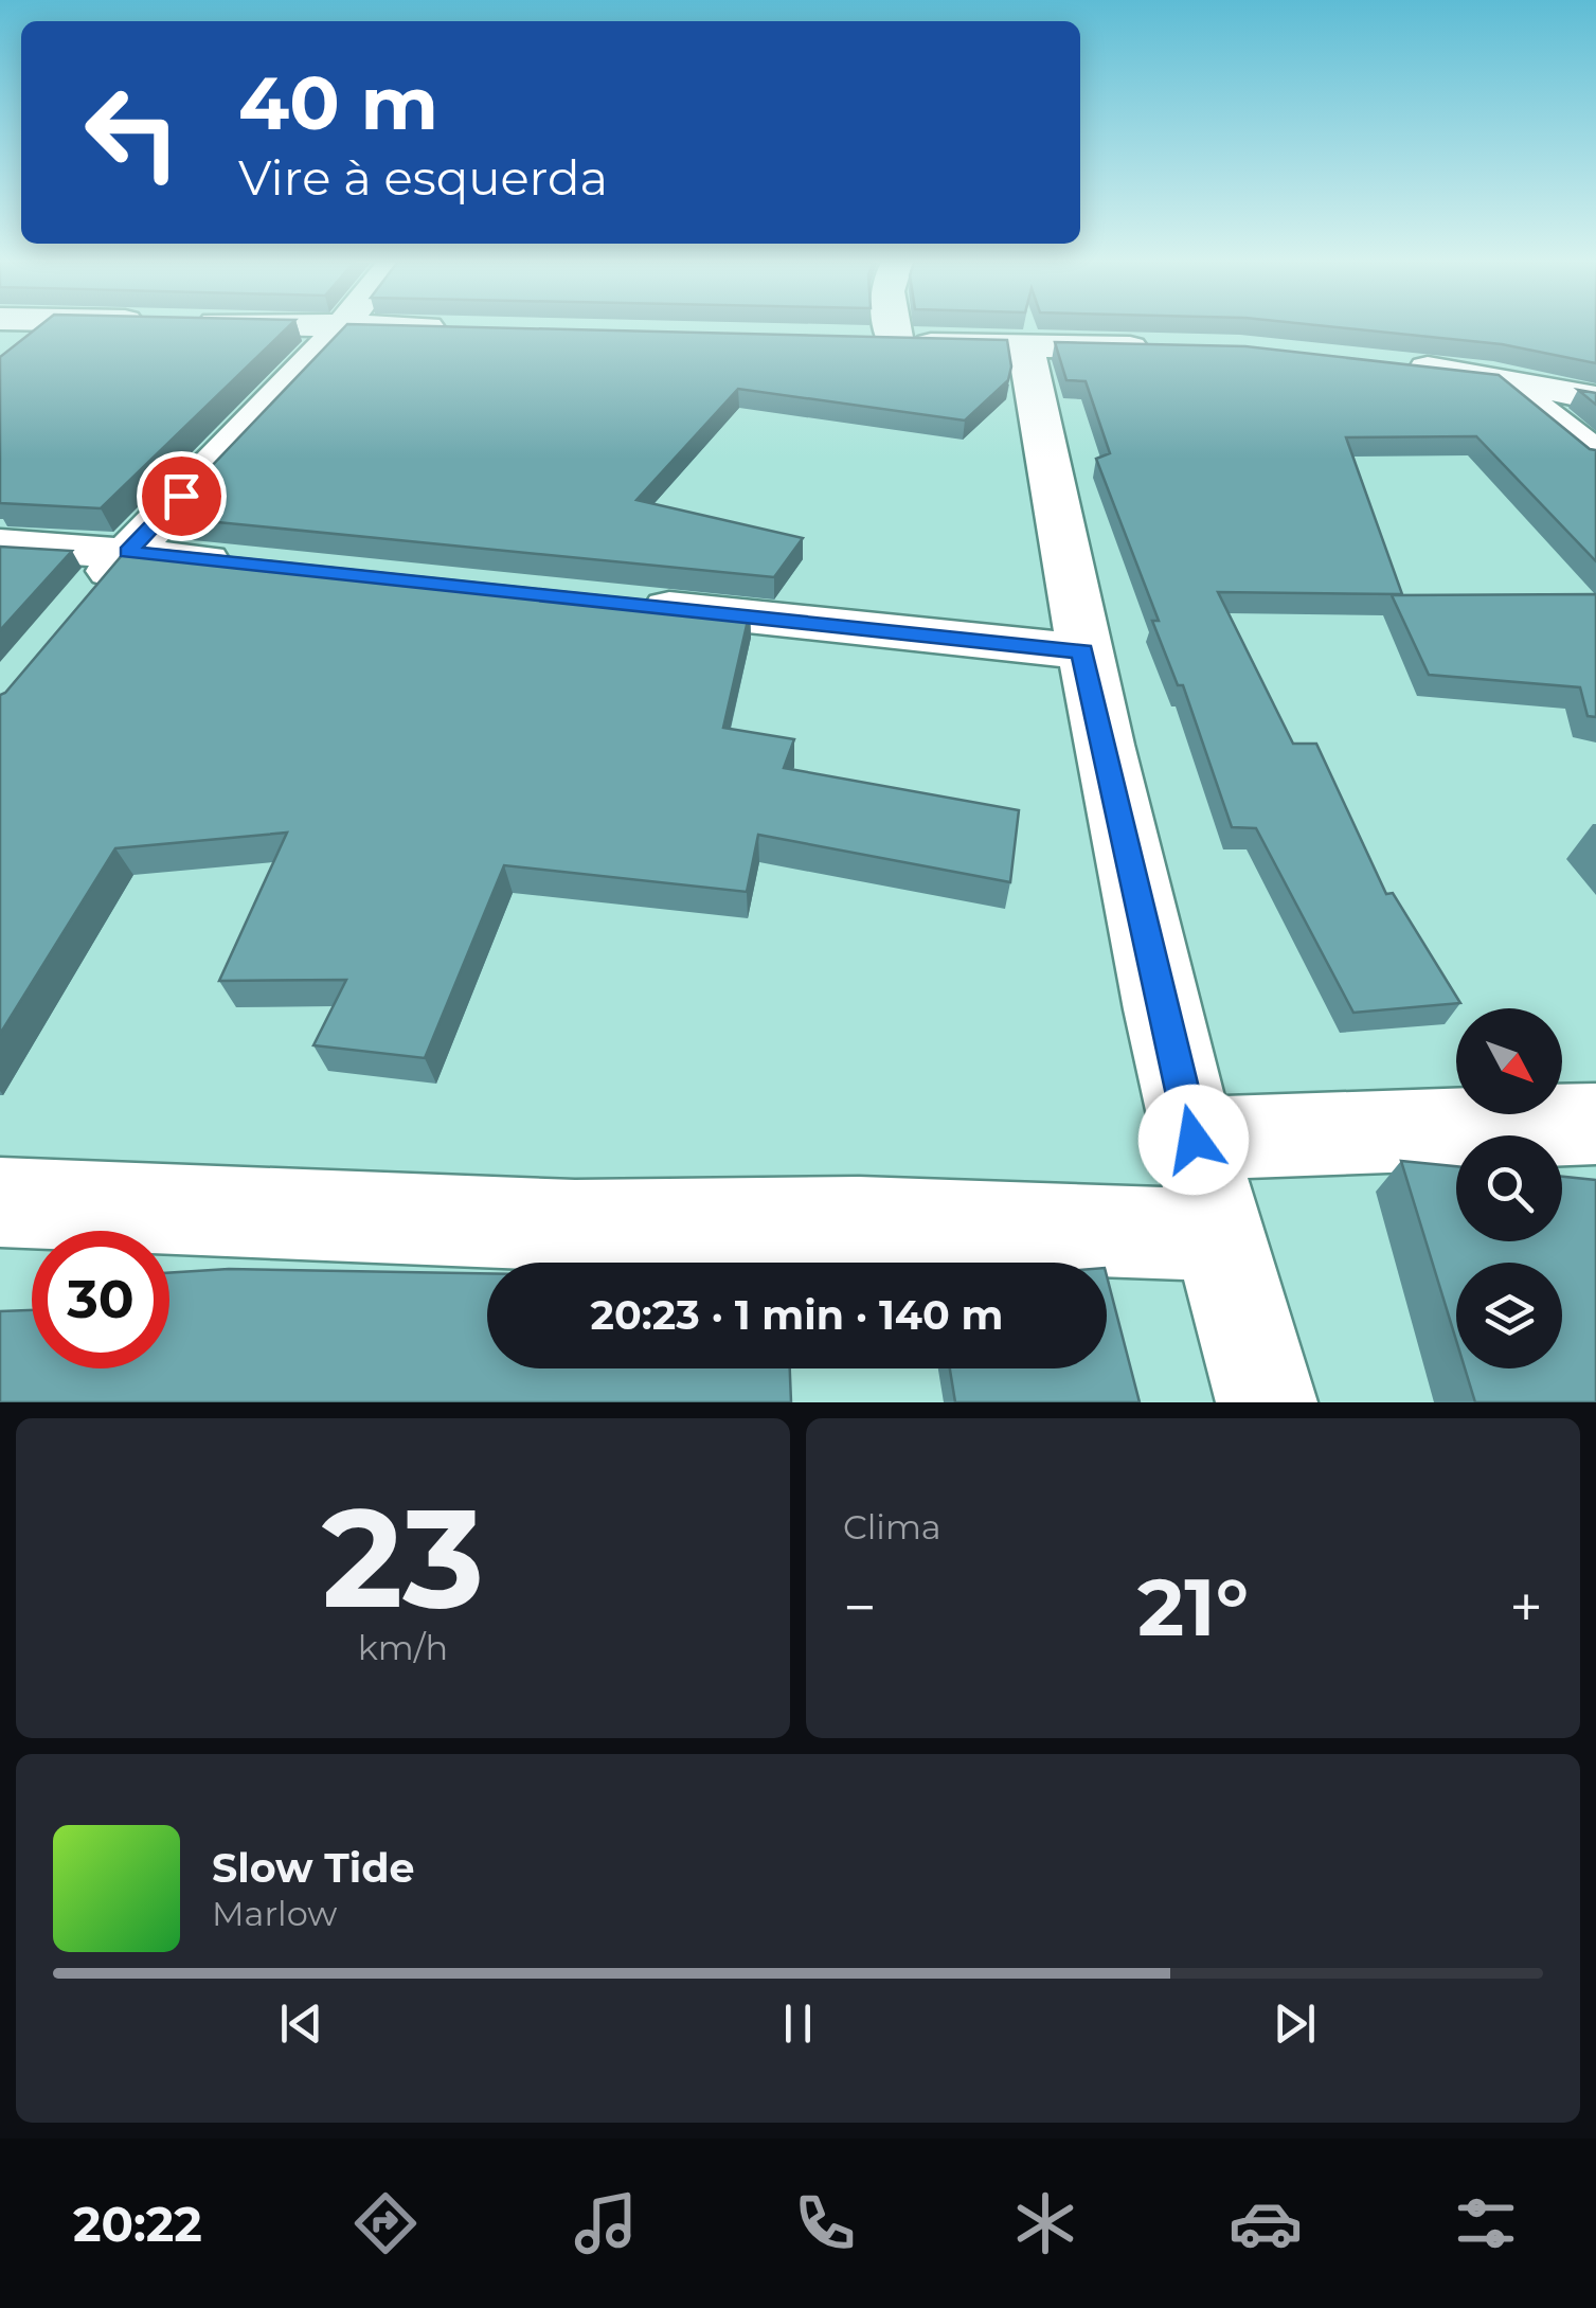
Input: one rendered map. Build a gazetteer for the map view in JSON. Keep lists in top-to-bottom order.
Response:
{
  "north": "bottom right",
  "page": {
    "turn": ["40 m", "Vire à esquerda"],
    "limit": "30",
    "trip": "20:23 · 1 min · 140 m",
    "tile": [
      ["23", "km/h"],
      "Clima"
    ],
    "heat": ["−", "21°", "+"],
    "song": ["Slow Tide", "Marlow"],
    "tabs": "20:22"
  }
}
